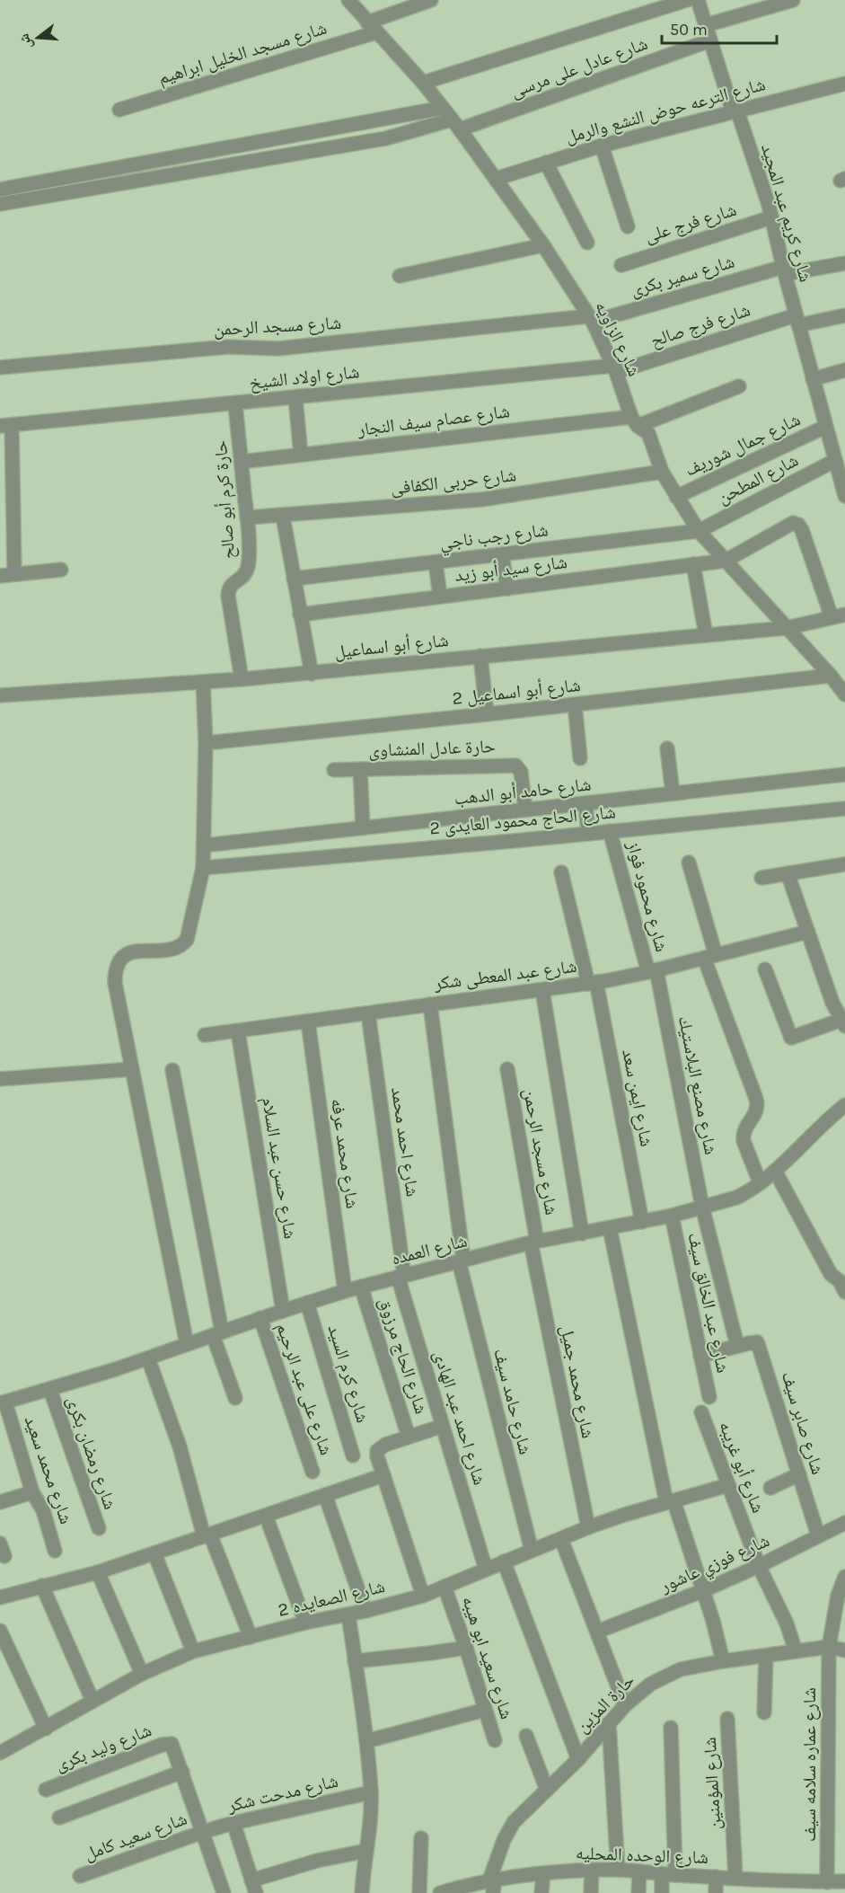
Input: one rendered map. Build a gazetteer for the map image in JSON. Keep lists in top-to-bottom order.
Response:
{
  "streets": {
    "street": [
      "شارع مسجد الخليل ابراهيم",
      "شارع عادل على مرسى",
      "شارع الترعه حوض النشع والرمل",
      "شارع كريم عبد المجيد",
      "شارع فرج على",
      "شارع سمير بكرى",
      "شارع فرج صالح",
      "شارع مسجد الرحمن",
      "شارع الزاويه",
      "شارع اولاد الشيخ",
      "شارع عصام سيف النجار",
      "شارع جمال شوريف",
      "شارع المطحن",
      "شارع حربى الكفافى",
      "حارة كرم أبو صالح",
      "شارع رجب ناجي",
      "شارع سيد أبو زيد",
      "شارع أبو اسماعيل",
      "شارع أبو اسماعيل 2",
      "حارة عادل المنشاوى",
      "شارع حامد أبو الدهب",
      "شارع الحاج محمود العايدى 2",
      "شارع محمود فواز",
      "شارع عبد المعطى شكر",
      "شارع مصنع البلاستيك",
      "شارع ايمن سعد",
      "شارع احمد محمد",
      "شارع محمد عرفه",
      "شارع حسن عبد السلام",
      "شارع العمده",
      "شارع عبد الخالق سيف",
      "شارع الحاج مرزوق",
      "شارع كرم السيد",
      "شارع محمد جميل",
      "شارع على عبد الرحيم",
      "شارع حامد سيف",
      "شارع احمد عبد الهادى",
      "شارع صابر سيف",
      "شارع رمضان بكرى",
      "شارع أبو غريبه",
      "شارع محمد سعيد",
      "شارع فوزي عاشور",
      "شارع الصعايده 2",
      "شارع سعيد ابو هيبه",
      "حارة المزين",
      "شارع وليد بكرى",
      "شارع عماره سلامه سيف",
      "شارع المؤمنين",
      "شارع مدحت شكر",
      "شارع سعيد كامل",
      "شارع الوحده المحليه"
    ]
  },
  "crossings": [
    ["شارع مسجد الخليل ابراهيم", "شارع الزاويه"],
    ["شارع عادل على مرسى", "شارع كريم عبد المجيد"],
    ["شارع عادل على مرسى", "شارع الزاويه"],
    ["شارع الترعه حوض النشع والرمل", "شارع كريم عبد المجيد"],
    ["شارع الترعه حوض النشع والرمل", "شارع الزاويه"],
    ["شارع كريم عبد المجيد", "شارع فرج على"],
    ["شارع كريم عبد المجيد", "شارع سمير بكرى"],
    ["شارع كريم عبد المجيد", "شارع فرج صالح"],
    ["شارع كريم عبد المجيد", "شارع جمال شوريف"],
    ["شارع كريم عبد المجيد", "شارع المطحن"],
    ["شارع سمير بكرى", "شارع مسجد الرحمن"],
    ["شارع سمير بكرى", "شارع الزاويه"],
    ["شارع فرج صالح", "شارع الزاويه"],
    ["شارع فرج صالح", "شارع اولاد الشيخ"],
    ["شارع مسجد الرحمن", "شارع الزاويه"],
    ["شارع مسجد الرحمن", "شارع العمده"],
    ["شارع مسجد الرحمن", "شارع محمد جميل"],
    ["شارع الزاويه", "شارع اولاد الشيخ"],
    ["شارع الزاويه", "شارع عصام سيف النجار"],
    ["شارع الزاويه", "شارع جمال شوريف"],
    ["شارع الزاويه", "شارع المطحن"],
    ["شارع الزاويه", "شارع حربى الكفافى"],
    ["شارع الزاويه", "شارع رجب ناجي"],
    ["شارع الزاويه", "شارع سيد أبو زيد"],
    ["شارع الزاويه", "شارع أبو اسماعيل"],
    ["شارع الزاويه", "شارع أبو اسماعيل 2"],
    ["شارع اولاد الشيخ", "حارة كرم أبو صالح"],
    ["شارع عصام سيف النجار", "حارة كرم أبو صالح"],
    ["شارع المطحن", "شارع رجب ناجي"],
    ["شارع حربى الكفافى", "حارة كرم أبو صالح"],
    ["حارة كرم أبو صالح", "شارع أبو اسماعيل"],
    ["حارة عادل المنشاوى", "شارع حامد أبو الدهب"],
    ["شارع الحاج محمود العايدى 2", "شارع محمود فواز"],
    ["شارع محمود فواز", "شارع عبد المعطى شكر"],
    ["شارع محمود فواز", "شارع مصنع البلاستيك"],
    ["شارع عبد المعطى شكر", "شارع مصنع البلاستيك"],
    ["شارع عبد المعطى شكر", "شارع ايمن سعد"],
    ["شارع عبد المعطى شكر", "شارع احمد محمد"],
    ["شارع عبد المعطى شكر", "شارع محمد عرفه"],
    ["شارع عبد المعطى شكر", "شارع حسن عبد السلام"],
    ["شارع عبد المعطى شكر", "شارع حامد سيف"],
    ["شارع مصنع البلاستيك", "شارع العمده"],
    ["شارع ايمن سعد", "شارع العمده"],
    ["شارع احمد محمد", "شارع العمده"],
    ["شارع احمد محمد", "شارع احمد عبد الهادى"],
    ["شارع محمد عرفه", "شارع العمده"],
    ["شارع حسن عبد السلام", "شارع العمده"],
    ["شارع العمده", "شارع عبد الخالق سيف"],
    ["شارع العمده", "شارع الحاج مرزوق"],
    ["شارع العمده", "شارع كرم السيد"],
    ["شارع العمده", "شارع محمد جميل"],
    ["شارع العمده", "شارع على عبد الرحيم"],
    ["شارع العمده", "شارع حامد سيف"],
    ["شارع العمده", "شارع احمد عبد الهادى"],
    ["شارع العمده", "شارع رمضان بكرى"],
    ["شارع العمده", "شارع محمد سعيد"],
    ["شارع عبد الخالق سيف", "شارع صابر سيف"],
    ["شارع محمد جميل", "شارع الصعايده 2"],
    ["شارع حامد سيف", "شارع الصعايده 2"],
    ["شارع احمد عبد الهادى", "شارع الصعايده 2"],
    ["شارع صابر سيف", "شارع فوزي عاشور"],
    ["شارع أبو غريبه", "شارع فوزي عاشور"],
    ["شارع أبو غريبه", "شارع الصعايده 2"],
    ["شارع أبو غريبه", "حارة المزين"],
    ["شارع الصعايده 2", "شارع سعيد ابو هيبه"],
    ["حارة المزين", "شارع عماره سلامه سيف"],
    ["حارة المزين", "شارع الوحده المحليه"],
    ["شارع عماره سلامه سيف", "شارع الوحده المحليه"],
    ["شارع المؤمنين", "شارع الوحده المحليه"],
    ["شارع مدحت شكر", "شارع سعيد كامل"]
  ],
  "scale_bar": "50 m",
  "north": "left"
}
